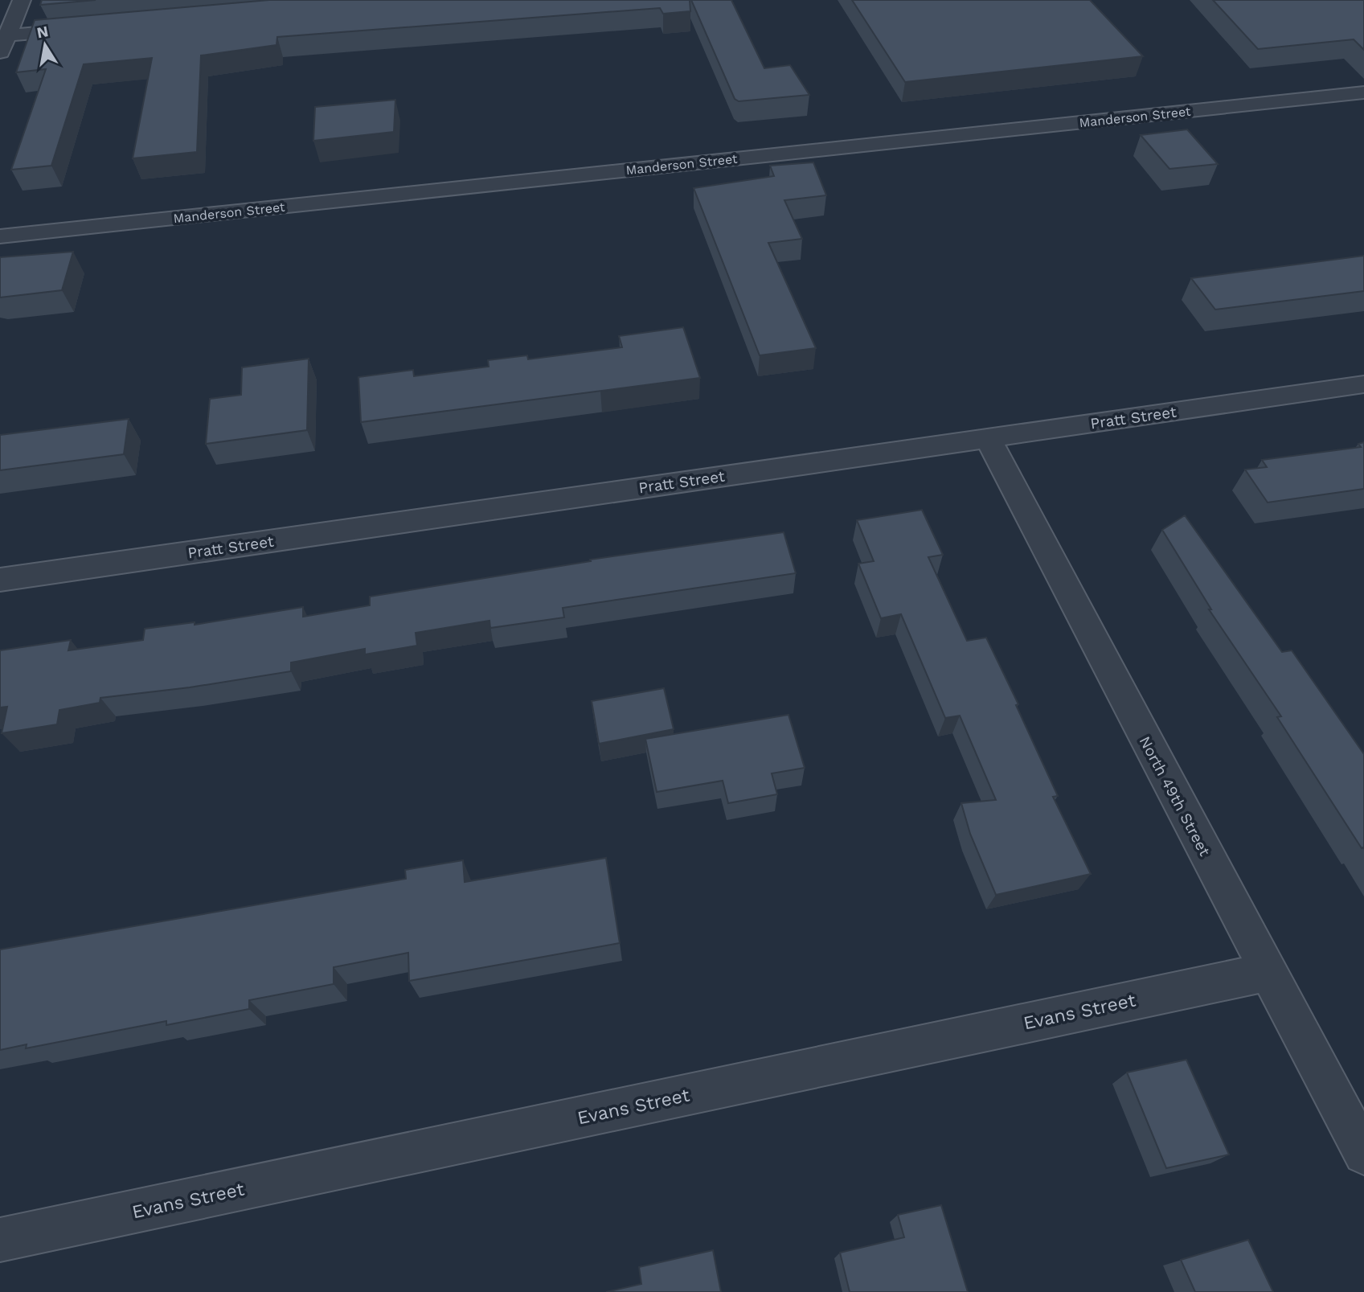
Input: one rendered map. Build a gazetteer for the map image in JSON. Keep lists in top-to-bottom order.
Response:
{
  "streets": {
    "street": [
      "Manderson Street",
      "Pratt Street",
      "North 49th Street",
      "Evans Street"
    ]
  },
  "crossings": [
    ["Pratt Street", "North 49th Street"],
    ["North 49th Street", "Evans Street"]
  ],
  "north": "top"
}
